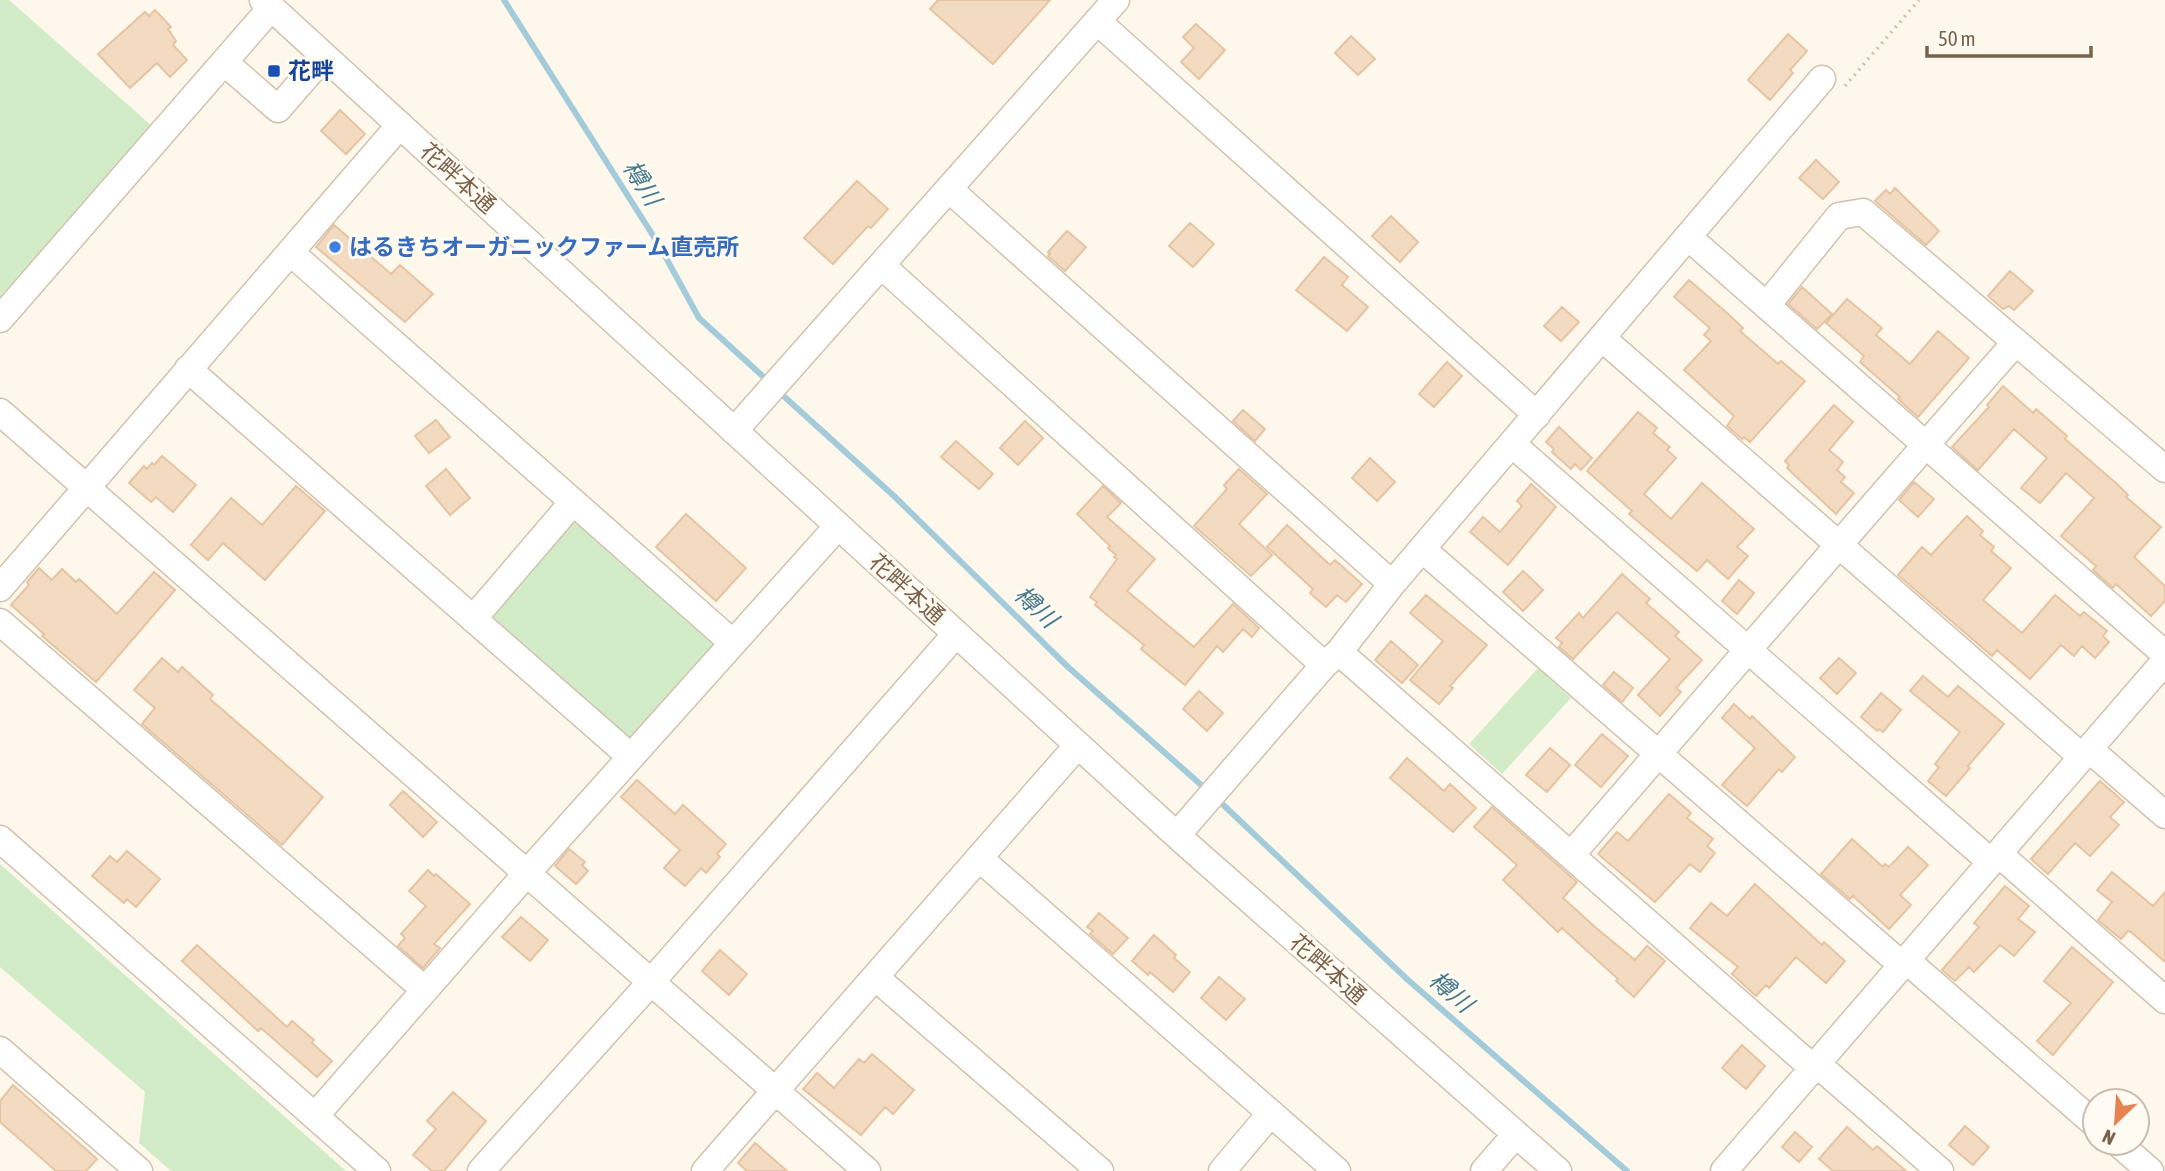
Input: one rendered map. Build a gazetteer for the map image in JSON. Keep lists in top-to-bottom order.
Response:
{
  "streets": {
    "street": ["花畔本通"]
  },
  "water": ["樽川"],
  "places": {
    "transit": ["花畔"],
    "other": ["はるきちオーガニックファーム直売所"]
  },
  "scale_bar": "50 m",
  "north": "bottom left"
}
